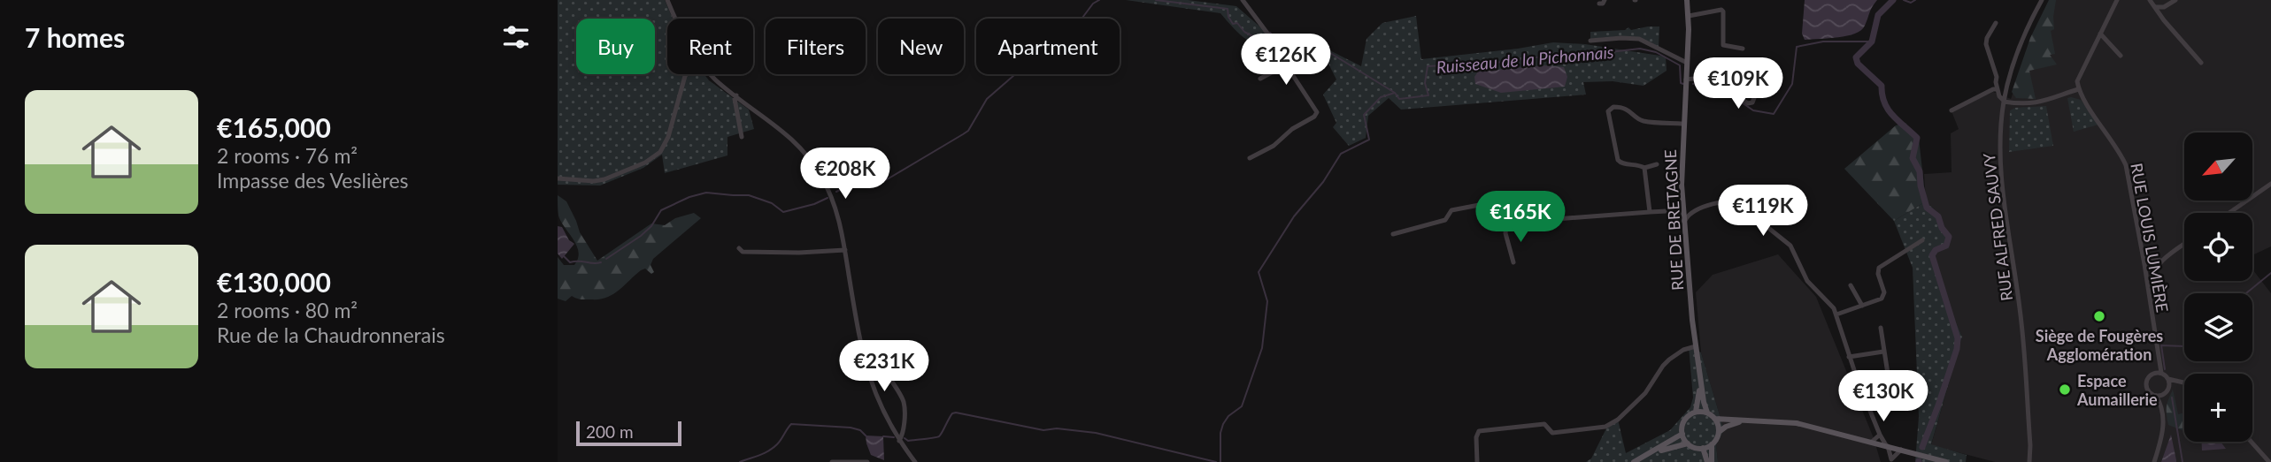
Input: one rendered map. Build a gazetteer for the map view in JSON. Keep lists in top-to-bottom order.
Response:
{
  "streets": {
    "main road": ["RUE DE BRETAGNE"],
    "street": ["RUE ALFRED SAUVY", "RUE LOUIS LUMIÈRE"]
  },
  "water": ["Ruisseau de la Pichonnais"],
  "places": ["Siège de Fougères Agglomération", "Espace Aumaillerie"],
  "scale_bar": "200 m",
  "north": "bottom left",
  "page": {
    "heading": "7 homes",
    "chip": [
      "Buy",
      "Rent",
      "Filters",
      "New",
      "Apartment"
    ],
    "price": [
      "€126K",
      "€109K",
      "€208K",
      "€119K",
      "€165K",
      "€231K",
      "€130K"
    ],
    "list": [
      {
        "name": "€165,000",
        "note": "2 rooms · 76 m² · Impasse des Veslières"
      },
      {
        "name": "€130,000",
        "note": "2 rooms · 80 m² · Rue de la Chaudronnerais"
      }
    ],
    "map_buttons": "+",
    "scale": "200 m"
  }
}
